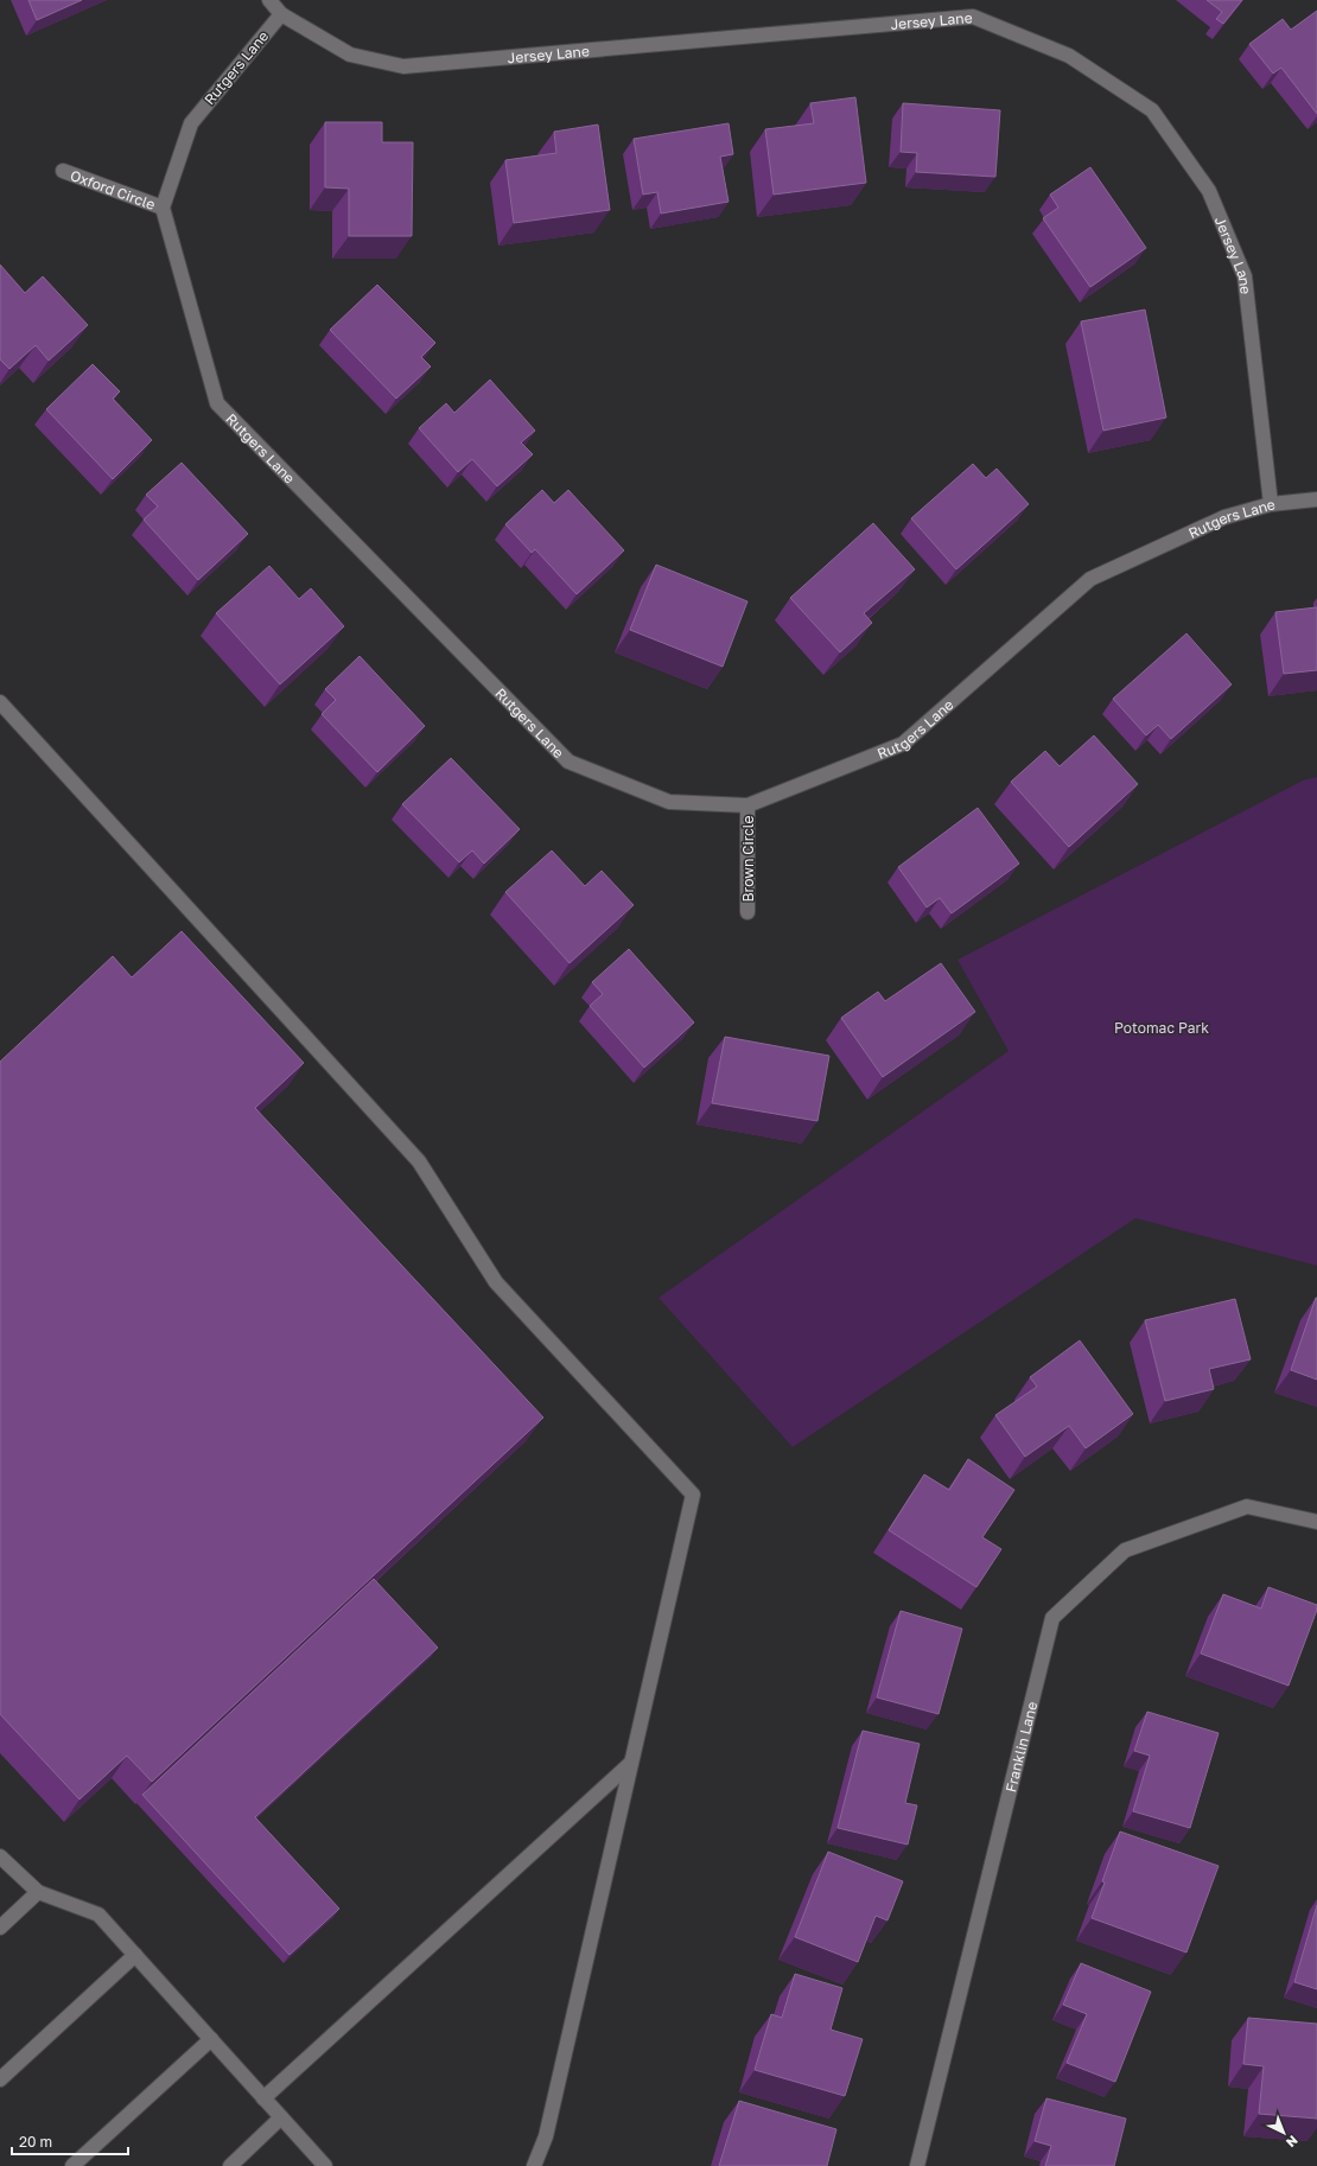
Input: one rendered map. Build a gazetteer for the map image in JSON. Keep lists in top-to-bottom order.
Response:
{
  "streets": {
    "street": [
      "Jersey Lane",
      "Rutgers Lane",
      "Oxford Circle",
      "Brown Circle",
      "Franklin Lane"
    ]
  },
  "crossings": [
    ["Jersey Lane", "Rutgers Lane"],
    ["Rutgers Lane", "Oxford Circle"],
    ["Rutgers Lane", "Brown Circle"]
  ],
  "parks": ["Potomac Park"],
  "scale_bar": "20 m",
  "north": "bottom right"
}
